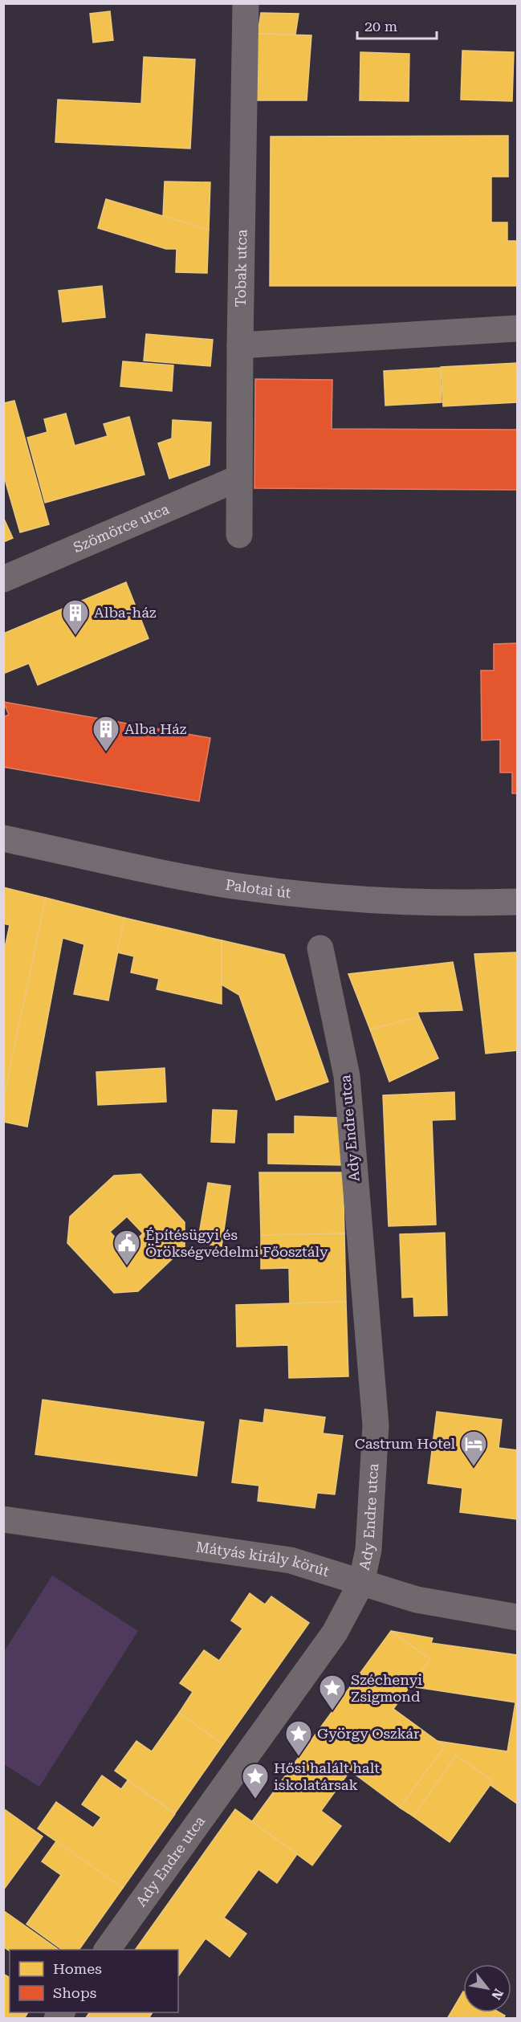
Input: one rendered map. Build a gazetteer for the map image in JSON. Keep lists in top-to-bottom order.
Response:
{
  "streets": {
    "main road": ["Palotai út"],
    "street": [
      "Tobak utca",
      "Szömörce utca",
      "Ady Endre utca",
      "Mátyás király körút"
    ]
  },
  "crossings": [
    ["Tobak utca", "Szömörce utca"],
    ["Ady Endre utca", "Mátyás király körút"]
  ],
  "places": {
    "building": ["Alba-ház", "Alba Ház"],
    "public building": ["Építésügyi és Örökségvédelmi Főosztály"],
    "hotel": ["Castrum Hotel"],
    "place": ["Széchenyi Zsigmond", "György Oszkár", "Hősi halált halt iskolatársak"]
  },
  "legend": ["Homes", "Shops"],
  "scale_bar": "20 m",
  "north": "bottom right"
}
